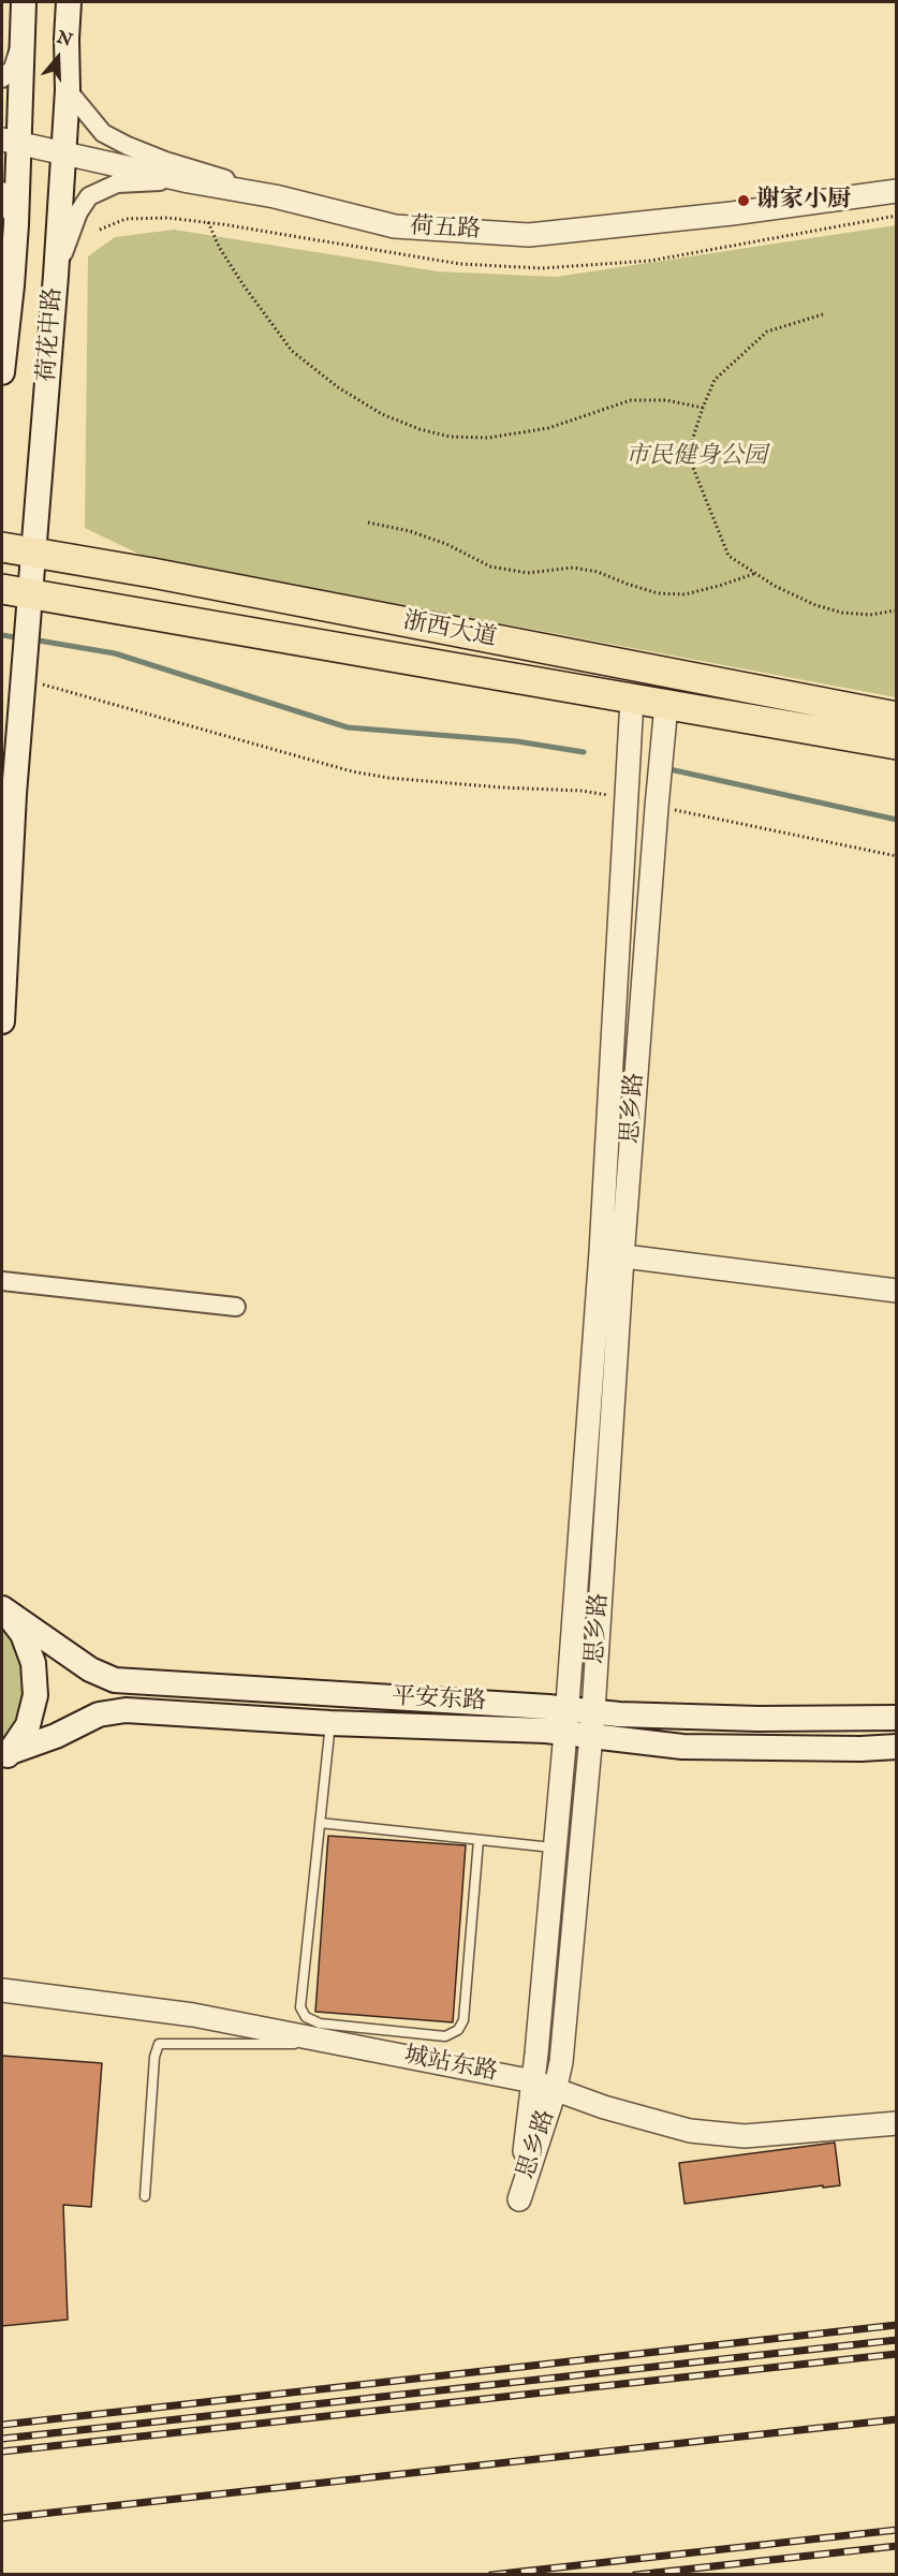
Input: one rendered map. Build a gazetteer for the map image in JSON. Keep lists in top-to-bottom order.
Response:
{
  "streets": {
    "highway": ["浙西大道"],
    "main road": ["荷花中路", "平安东路"],
    "street": ["荷五路", "思乡路", "城站东路"]
  },
  "crossings": [
    ["荷五路", "荷花中路"],
    ["荷花中路", "浙西大道"],
    ["浙西大道", "思乡路"],
    ["思乡路", "平安东路"],
    ["思乡路", "城站东路"]
  ],
  "parks": ["市民健身公园"],
  "places": ["谢家小厨"],
  "north": "top"
}
